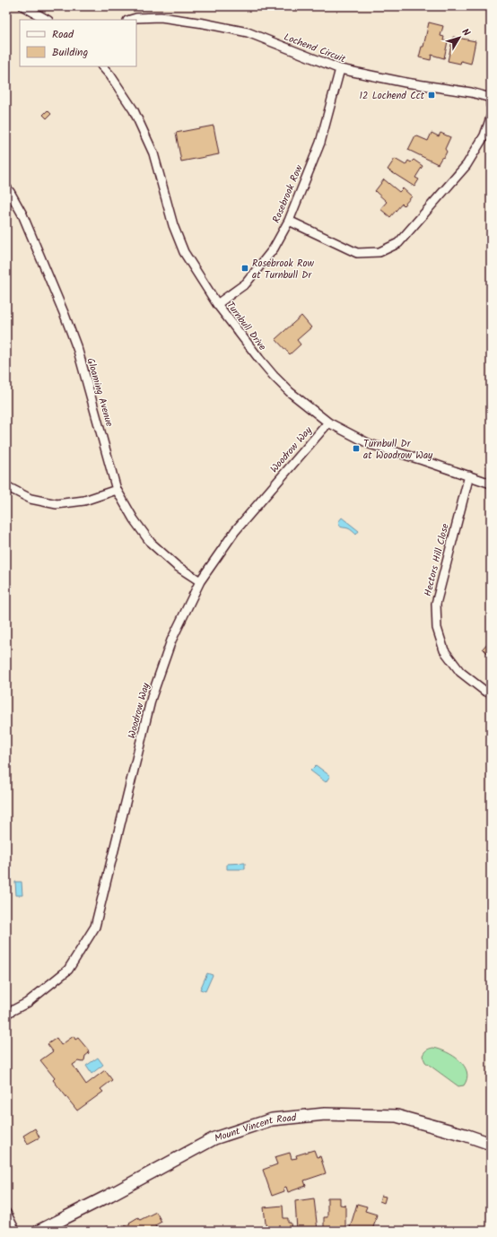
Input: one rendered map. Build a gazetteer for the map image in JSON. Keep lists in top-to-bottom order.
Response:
{
  "streets": {
    "main road": ["Mount Vincent Road"],
    "street": [
      "Lochend Circuit",
      "Rosebrook Row",
      "Turnbull Drive",
      "Gloaming Avenue",
      "Woodrow Way",
      "Hectors Hill Close"
    ]
  },
  "crossings": [
    ["Lochend Circuit", "Rosebrook Row"],
    ["Rosebrook Row", "Turnbull Drive"],
    ["Turnbull Drive", "Woodrow Way"],
    ["Turnbull Drive", "Hectors Hill Close"],
    ["Gloaming Avenue", "Woodrow Way"]
  ],
  "places": {
    "transit": ["12 Lochend Cct", "Rosebrook Row at Turnbull Dr", "Turnbull Dr at Woodrow Way"]
  },
  "legend": ["Road", "Building"],
  "north": "top right"
}
